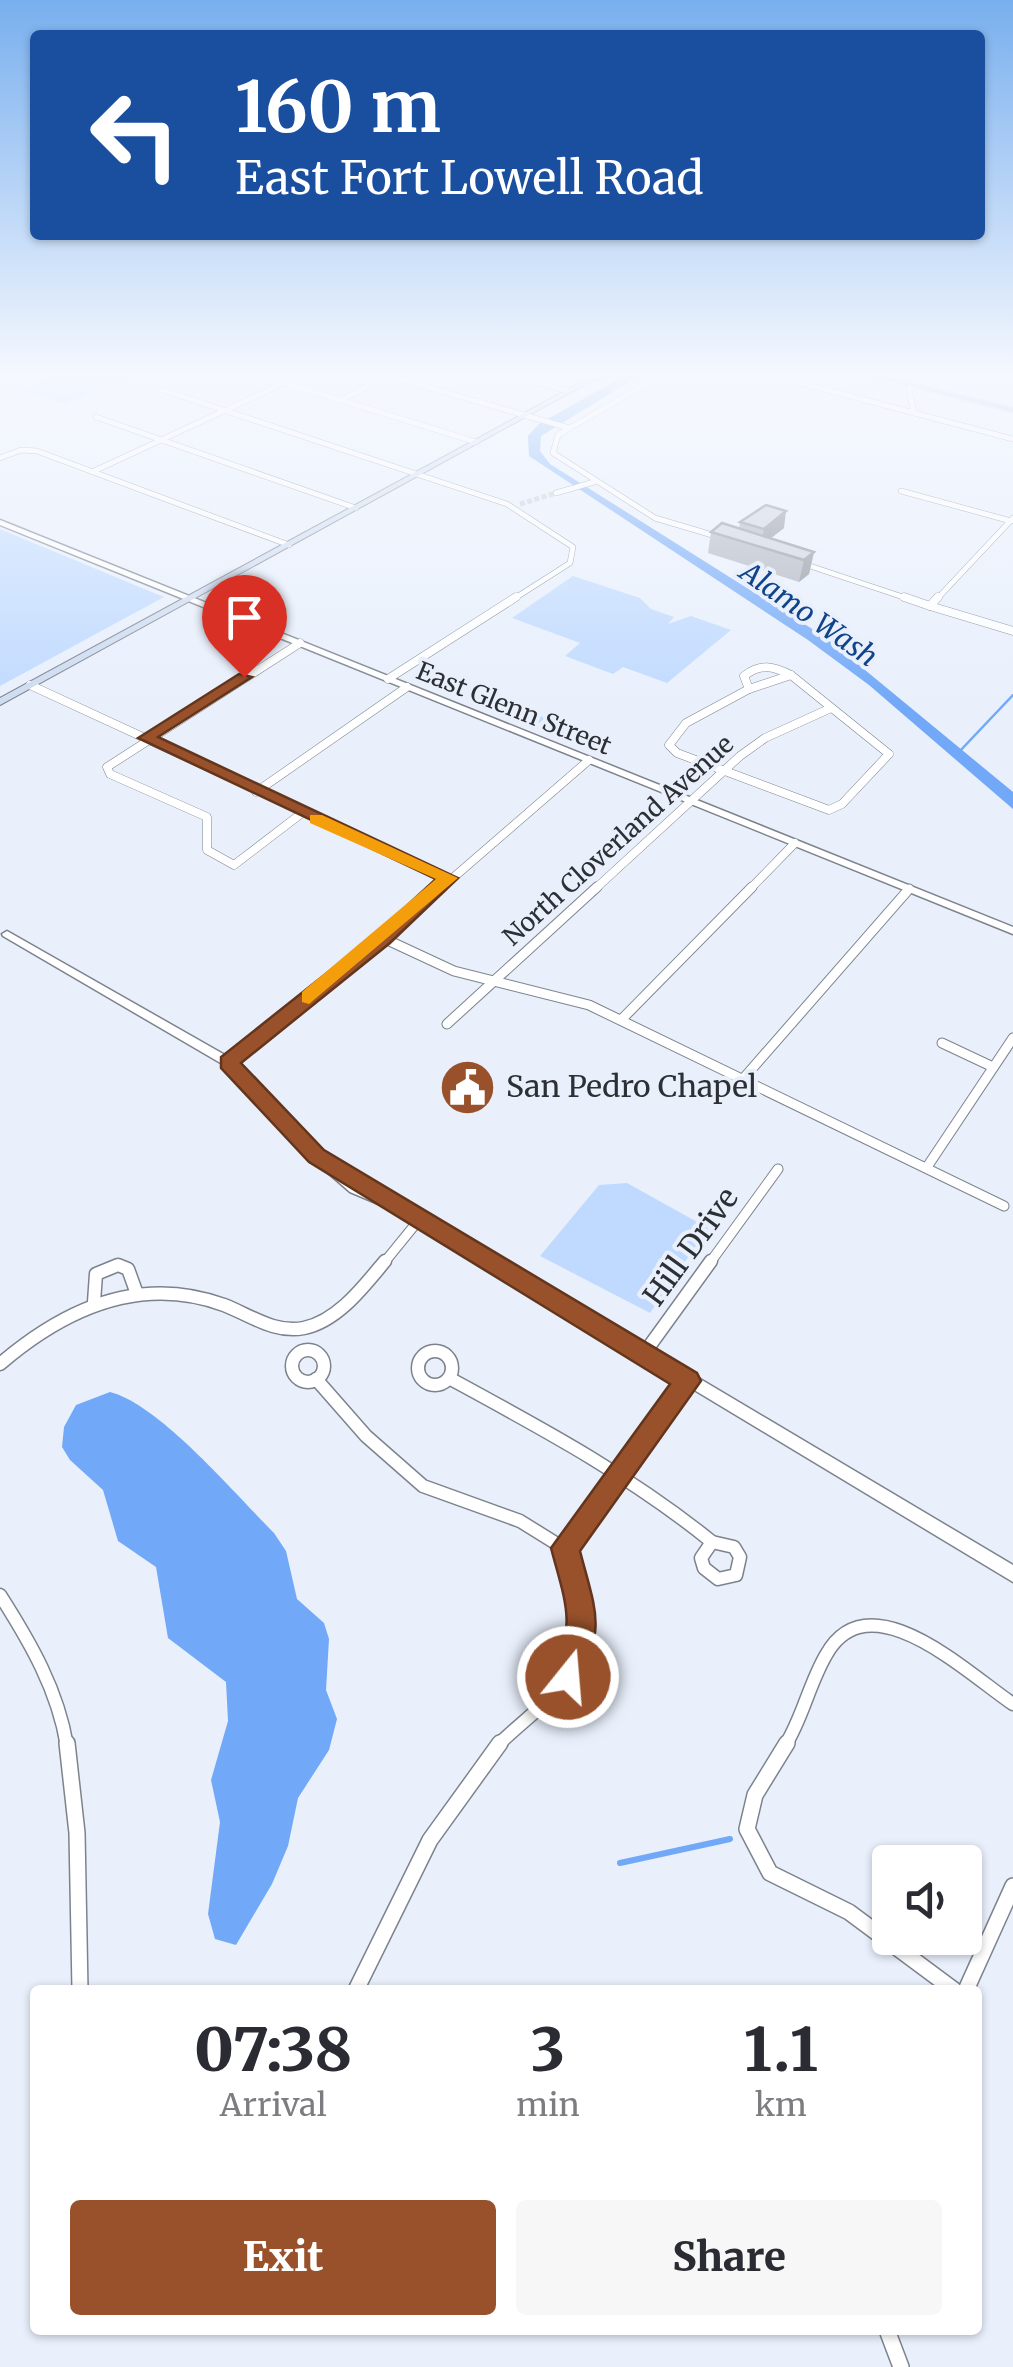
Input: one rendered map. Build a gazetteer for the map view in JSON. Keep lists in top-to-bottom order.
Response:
{
  "streets": {
    "street": ["East Glenn Street", "North Cloverland Avenue", "Hill Drive"]
  },
  "crossings": [
    ["East Glenn Street", "North Cloverland Avenue"]
  ],
  "water": ["Alamo Wash"],
  "places": {
    "public building": ["San Pedro Chapel"]
  },
  "page": {
    "turn": ["160 m", "East Fort Lowell Road"],
    "eta": [
      "07:38",
      "Arrival",
      "3",
      "min",
      "1.1",
      "km"
    ],
    "buttons": ["Exit", "Share"]
  }
}
